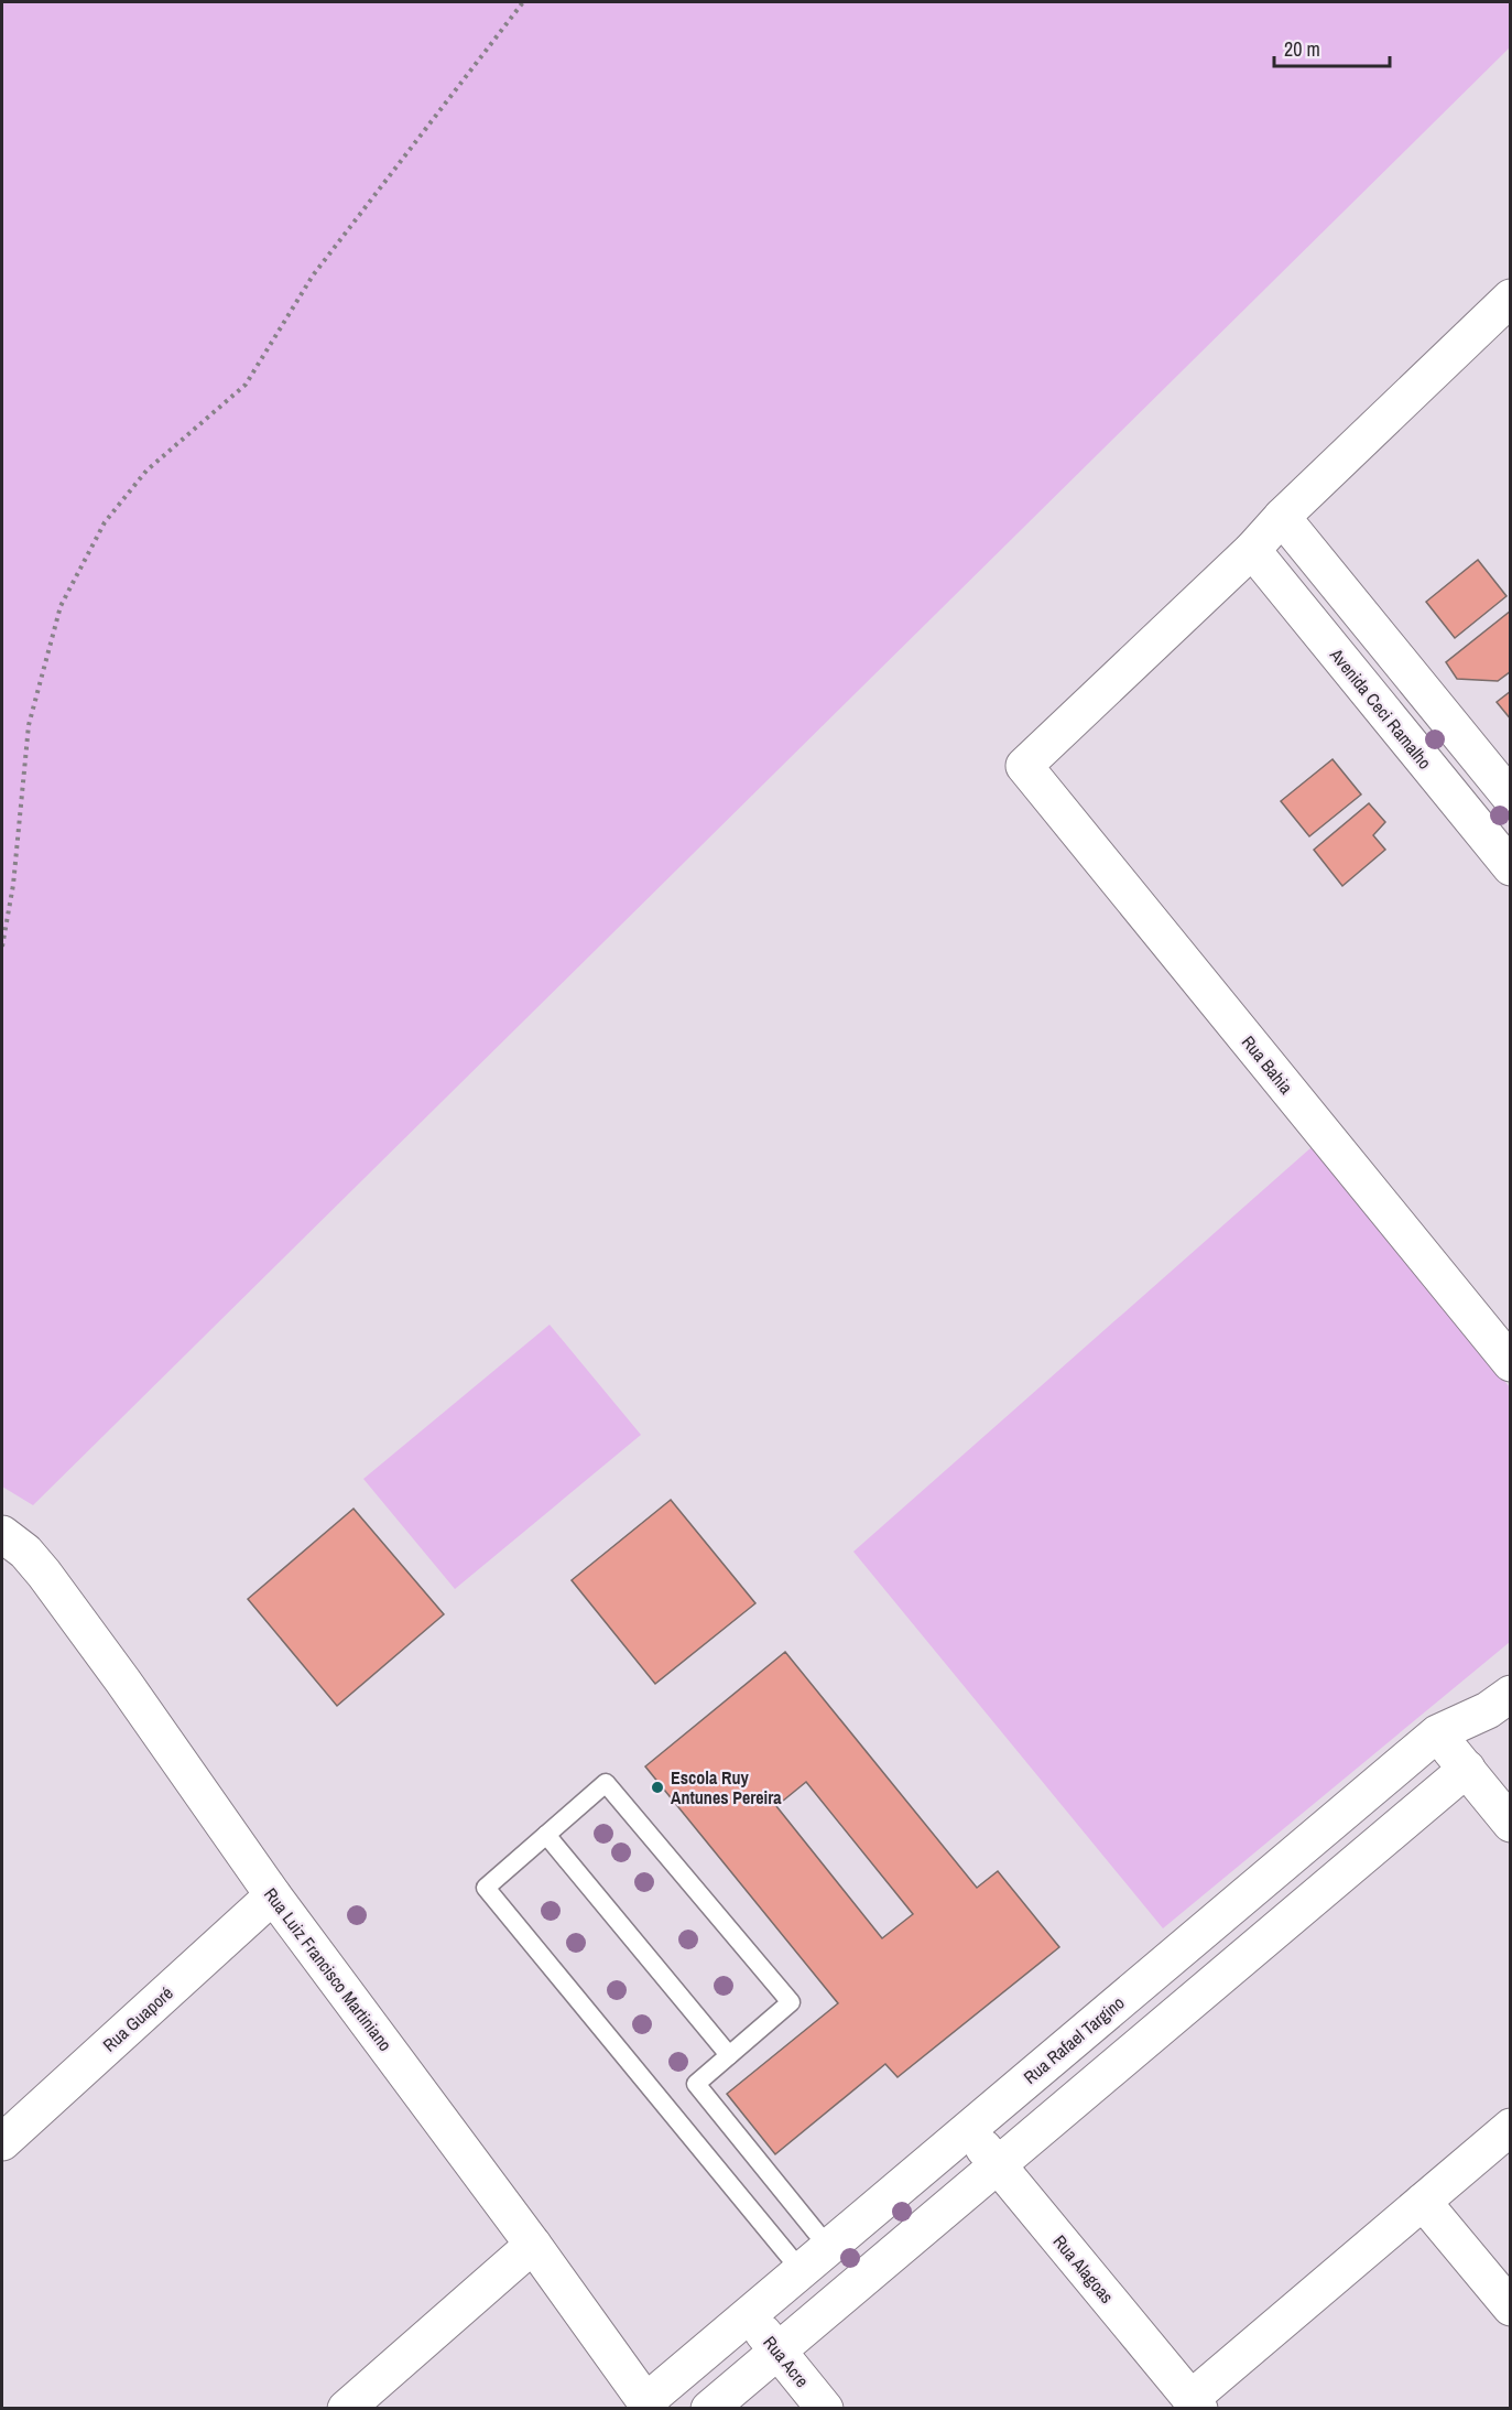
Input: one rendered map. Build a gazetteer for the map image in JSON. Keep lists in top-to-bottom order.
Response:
{
  "streets": {
    "street": [
      "Avenida Ceci Ramalho",
      "Rua Bahia",
      "Rua Luiz Francisco Martiniano",
      "Rua Guaporé",
      "Rua Rafael Targino",
      "Rua Alagoas",
      "Rua Acre"
    ]
  },
  "crossings": [
    ["Avenida Ceci Ramalho", "Rua Bahia"],
    ["Rua Luiz Francisco Martiniano", "Rua Guaporé"],
    ["Rua Luiz Francisco Martiniano", "Rua Rafael Targino"],
    ["Rua Rafael Targino", "Rua Alagoas"],
    ["Rua Rafael Targino", "Rua Acre"]
  ],
  "places": ["Escola Ruy Antunes Pereira"],
  "scale_bar": "20 m"
}
